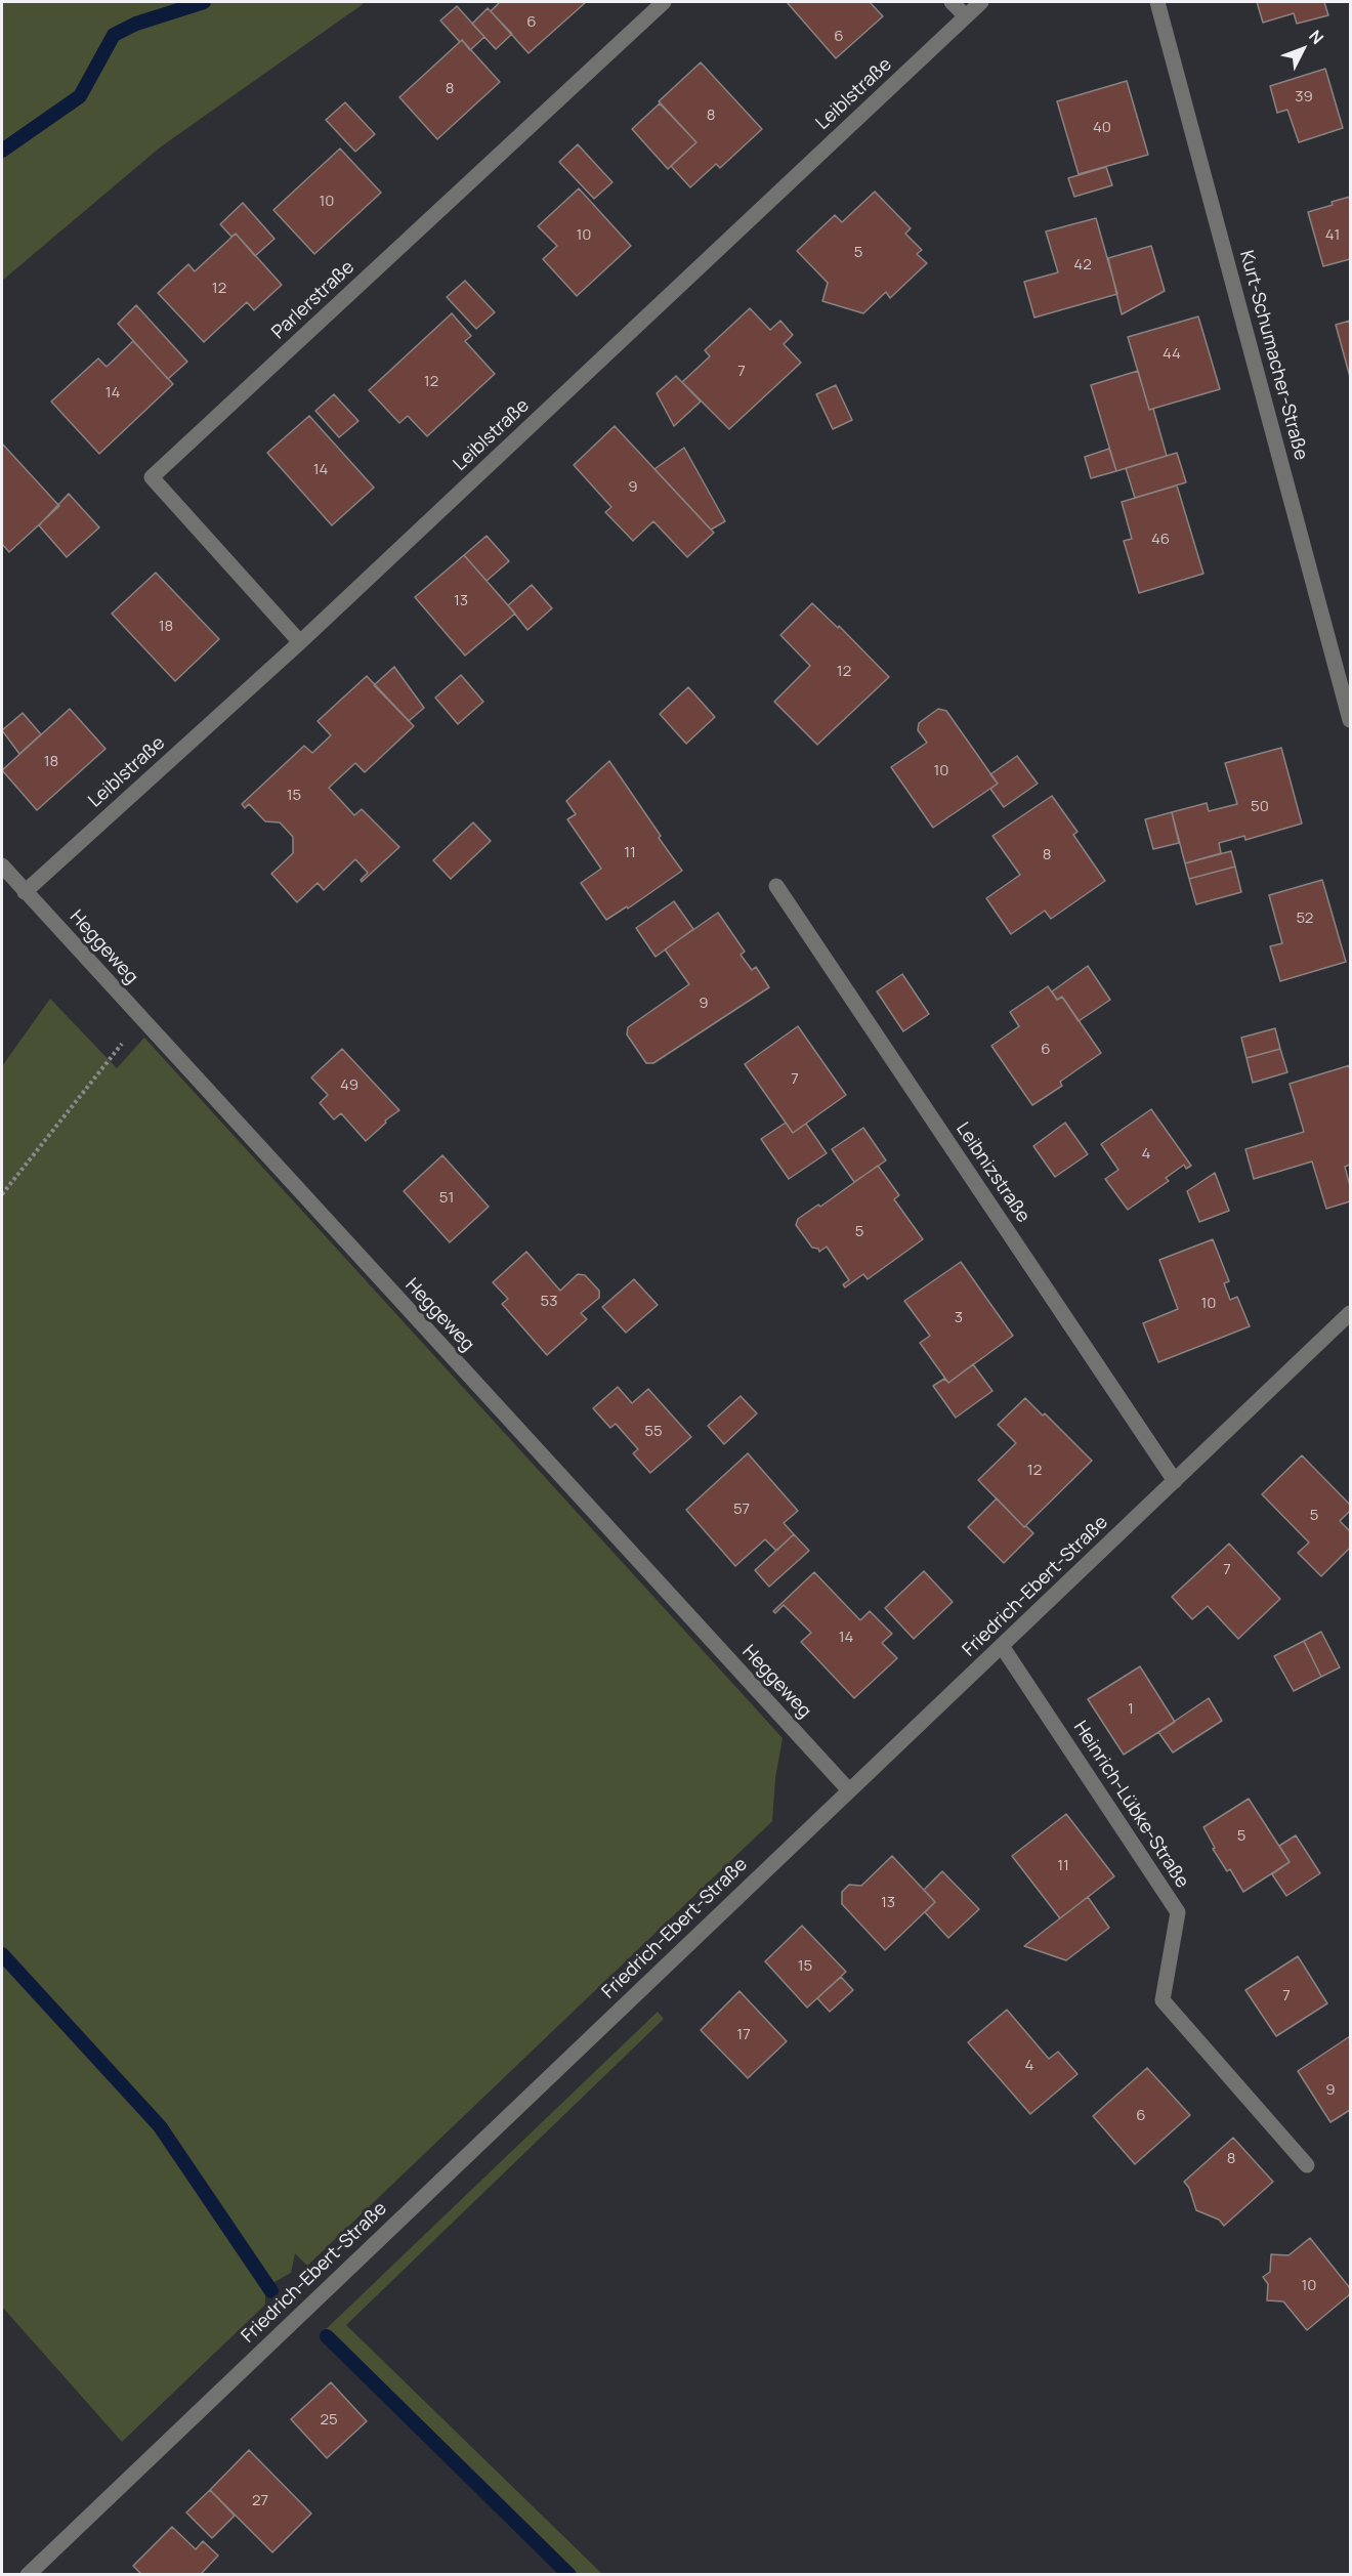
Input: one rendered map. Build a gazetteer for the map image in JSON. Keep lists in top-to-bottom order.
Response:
{
  "streets": {
    "street": [
      "Leiblstraße",
      "Parlerstraße",
      "Kurt-Schumacher-Straße",
      "Heggeweg",
      "Leibnizstraße",
      "Friedrich-Ebert-Straße",
      "Heinrich-Lübke-Straße"
    ]
  },
  "crossings": [
    ["Leiblstraße", "Parlerstraße"],
    ["Leiblstraße", "Heggeweg"],
    ["Heggeweg", "Friedrich-Ebert-Straße"],
    ["Leibnizstraße", "Friedrich-Ebert-Straße"],
    ["Friedrich-Ebert-Straße", "Heinrich-Lübke-Straße"]
  ],
  "house_numbers": [
    "6",
    "6",
    "8",
    "39",
    "8",
    "40",
    "10",
    "10",
    "41",
    "5",
    "42",
    "12",
    "44",
    "7",
    "12",
    "14",
    "14",
    "9",
    "46",
    "13",
    "18",
    "12",
    "18",
    "10",
    "15",
    "50",
    "11",
    "8",
    "52",
    "9",
    "6",
    "7",
    "49",
    "4",
    "51",
    "5",
    "53",
    "10",
    "3",
    "55",
    "12",
    "57",
    "5",
    "7",
    "14",
    "1",
    "5",
    "11",
    "13",
    "15",
    "7",
    "17",
    "4",
    "9",
    "6",
    "8",
    "10",
    "25",
    "27"
  ],
  "north": "top right"
}
